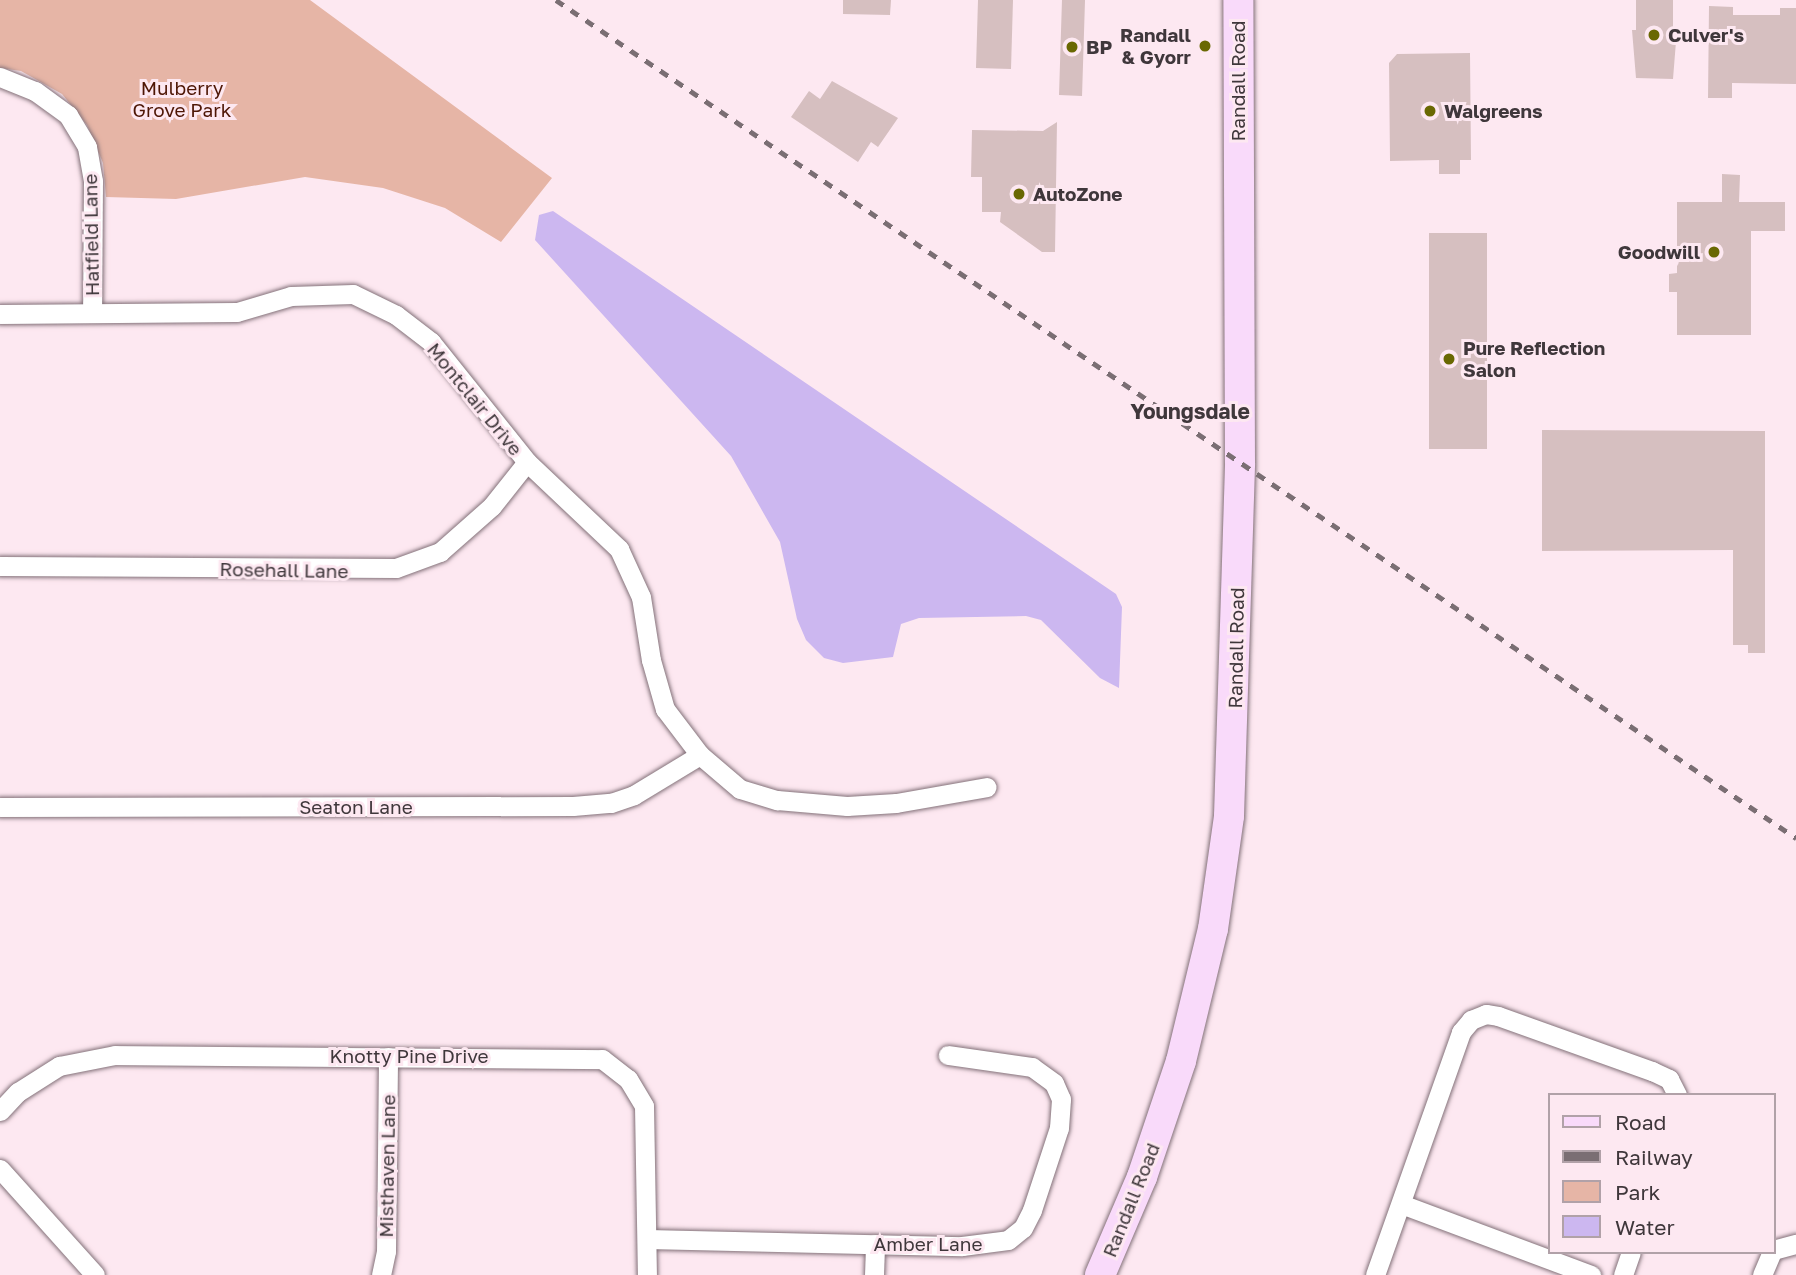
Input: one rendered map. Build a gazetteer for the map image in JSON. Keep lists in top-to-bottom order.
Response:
{
  "streets": {
    "main road": ["Randall Road"],
    "street": [
      "Hatfield Lane",
      "Montclair Drive",
      "Rosehall Lane",
      "Seaton Lane",
      "Knotty Pine Drive",
      "Misthaven Lane",
      "Amber Lane"
    ]
  },
  "crossings": [
    ["Hatfield Lane", "Montclair Drive"],
    ["Montclair Drive", "Rosehall Lane"],
    ["Montclair Drive", "Seaton Lane"],
    ["Knotty Pine Drive", "Misthaven Lane"],
    ["Knotty Pine Drive", "Amber Lane"]
  ],
  "districts": ["Youngsdale"],
  "parks": ["Mulberry Grove Park"],
  "places": [
    "Culver's",
    "Randall & Gyorr",
    "BP",
    "Walgreens",
    "AutoZone",
    "Goodwill",
    "Pure Reflection Salon"
  ],
  "legend": [
    "Road",
    "Railway",
    "Park",
    "Water"
  ]
}
